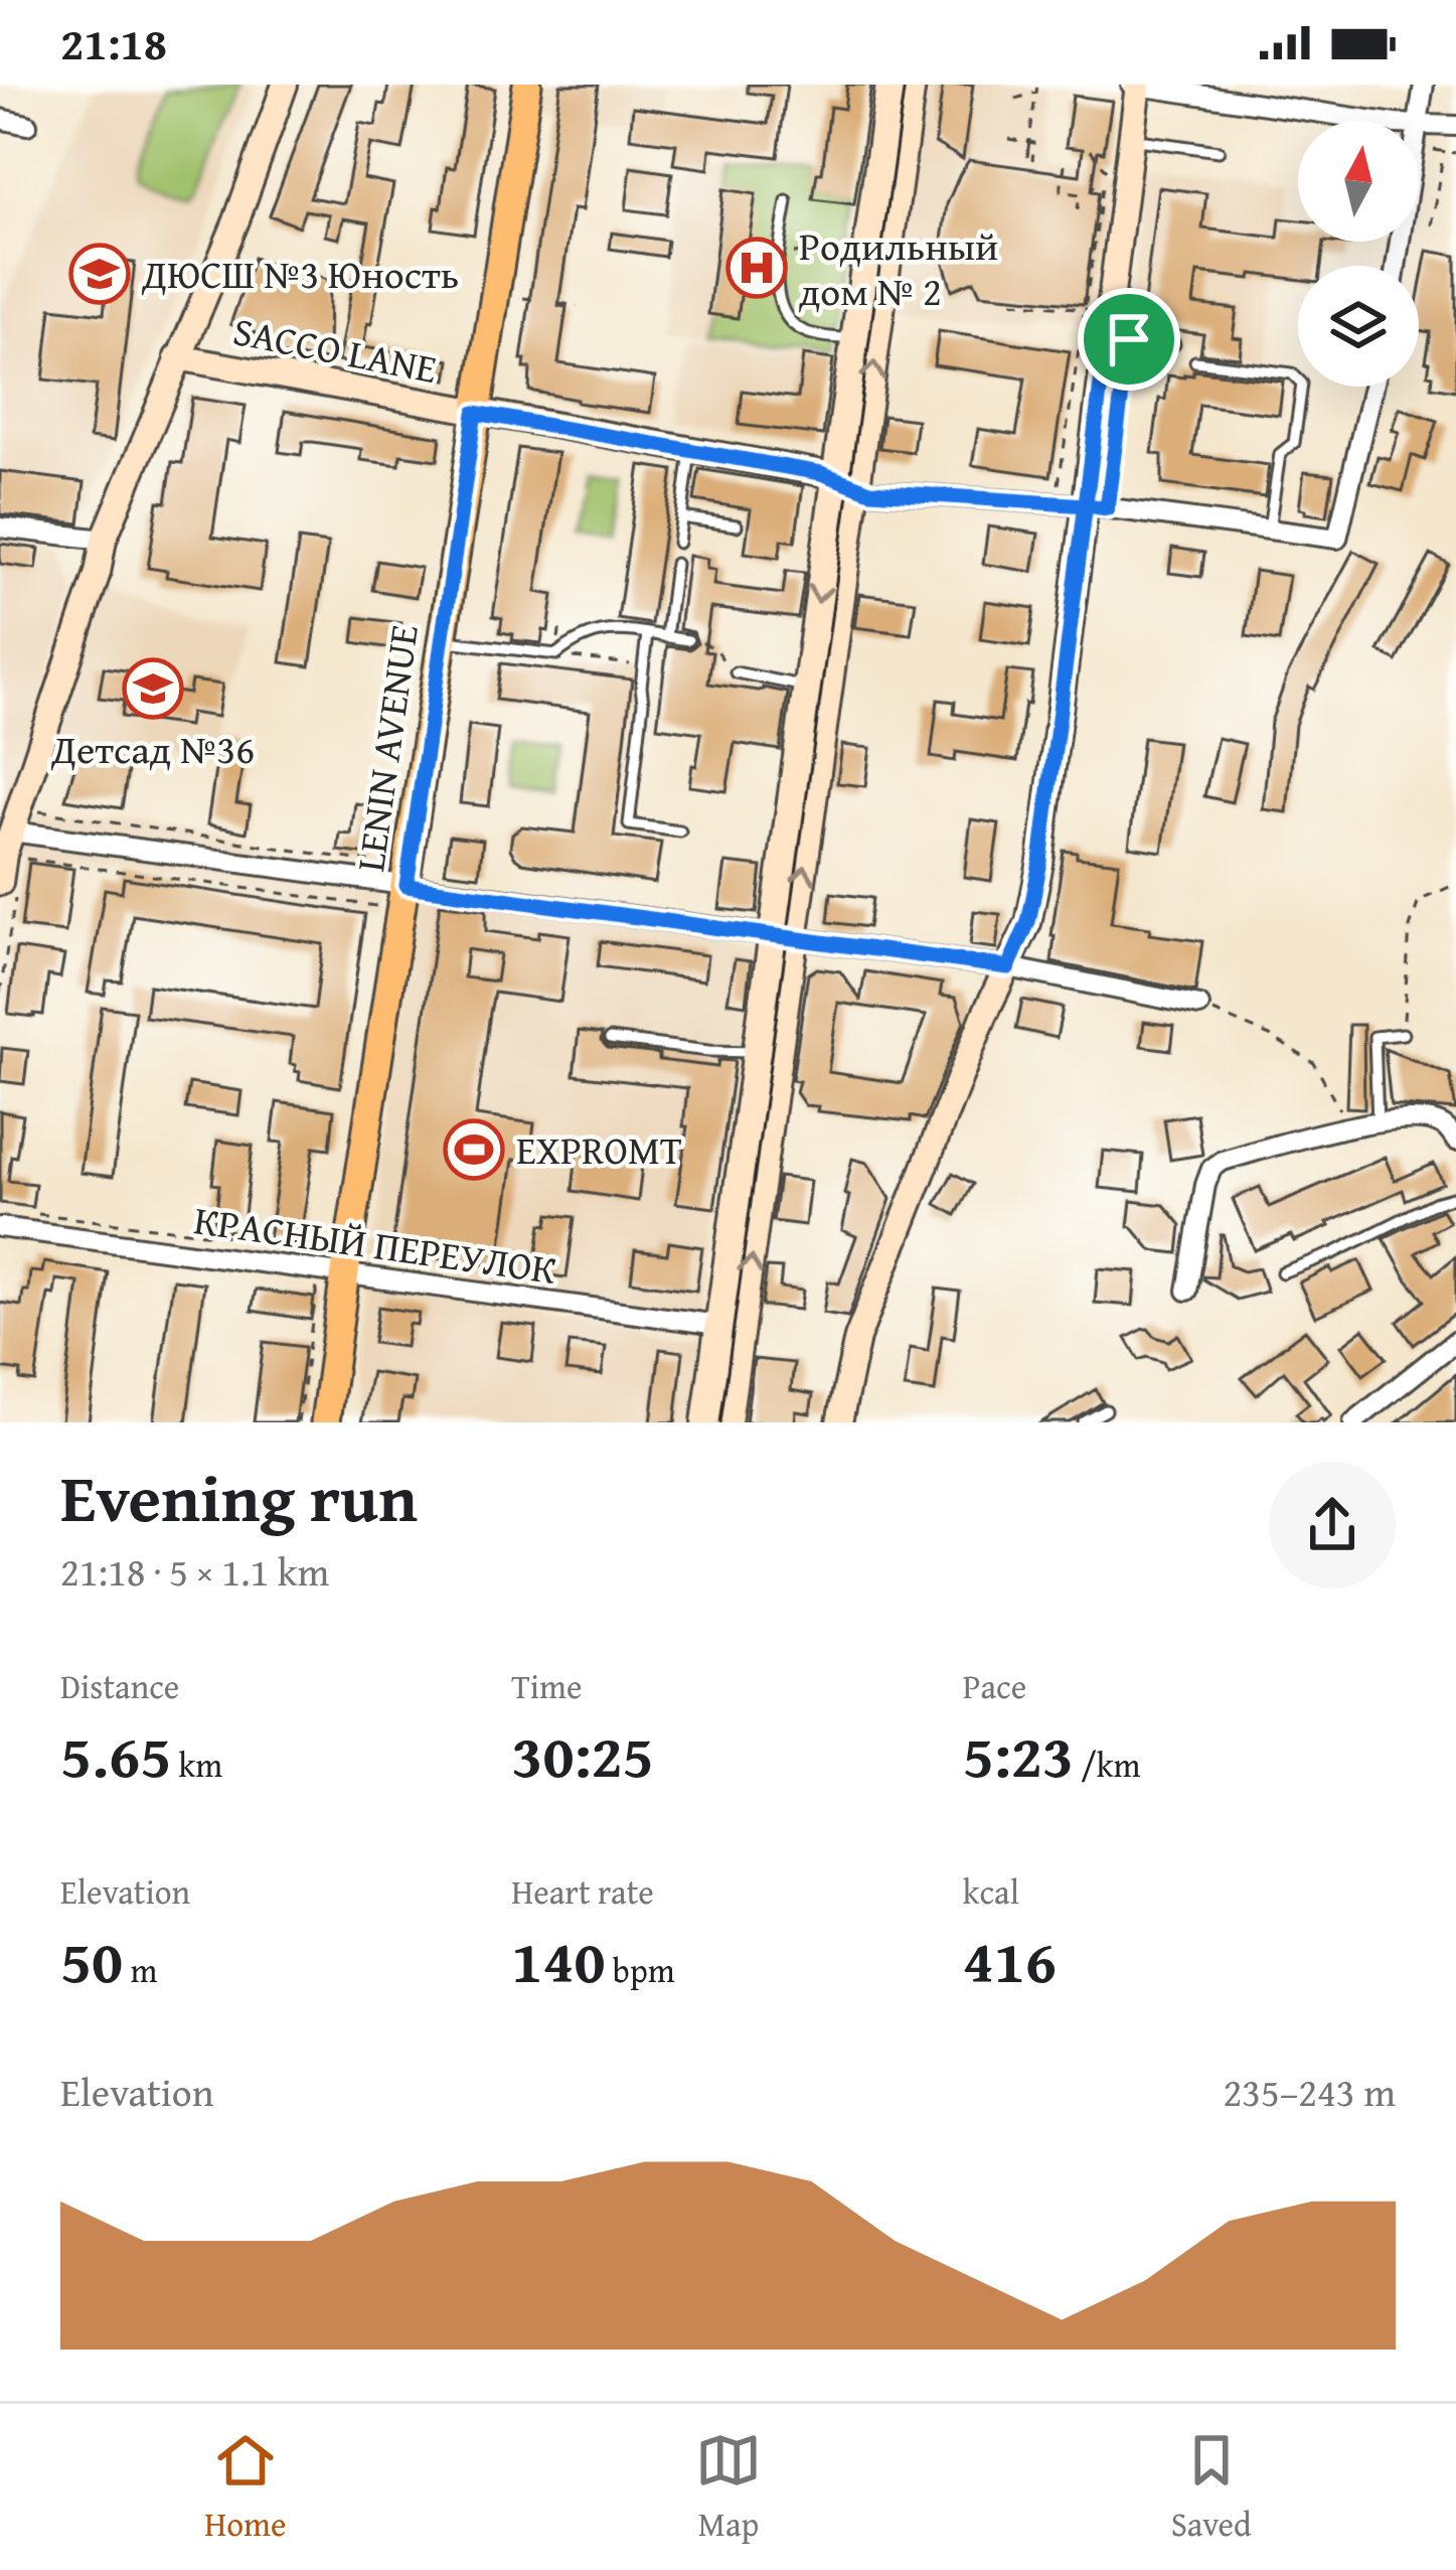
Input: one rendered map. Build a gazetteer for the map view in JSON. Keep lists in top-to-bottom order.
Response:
{
  "streets": {
    "main road": ["LENIN AVENUE"],
    "street": ["SACCO LANE", "КРАСНЫЙ ПЕРЕУЛОК"]
  },
  "crossings": [
    ["SACCO LANE", "LENIN AVENUE"],
    ["LENIN AVENUE", "КРАСНЫЙ ПЕРЕУЛОК"]
  ],
  "places": {
    "hospital": ["Родильный дом № 2"],
    "school or university": ["ДЮСШ №3 Юность", "Детсад №36"],
    "sports": ["EXPROMT"]
  },
  "north": "top",
  "page": {
    "status": "21:18",
    "heading": ["Evening run", "21:18 · 5 × 1.1 km"],
    "stats": [
      ["Distance", "5.65 km"],
      ["Time", "30:25"],
      ["Pace", "5:23 /km"],
      ["Elevation", "50 m"],
      ["Heart rate", "140 bpm"],
      ["kcal", "416"]
    ],
    "chart": ["Elevation", "235–243 m"],
    "tabs": ["Home", "Map", "Saved"]
  }
}
